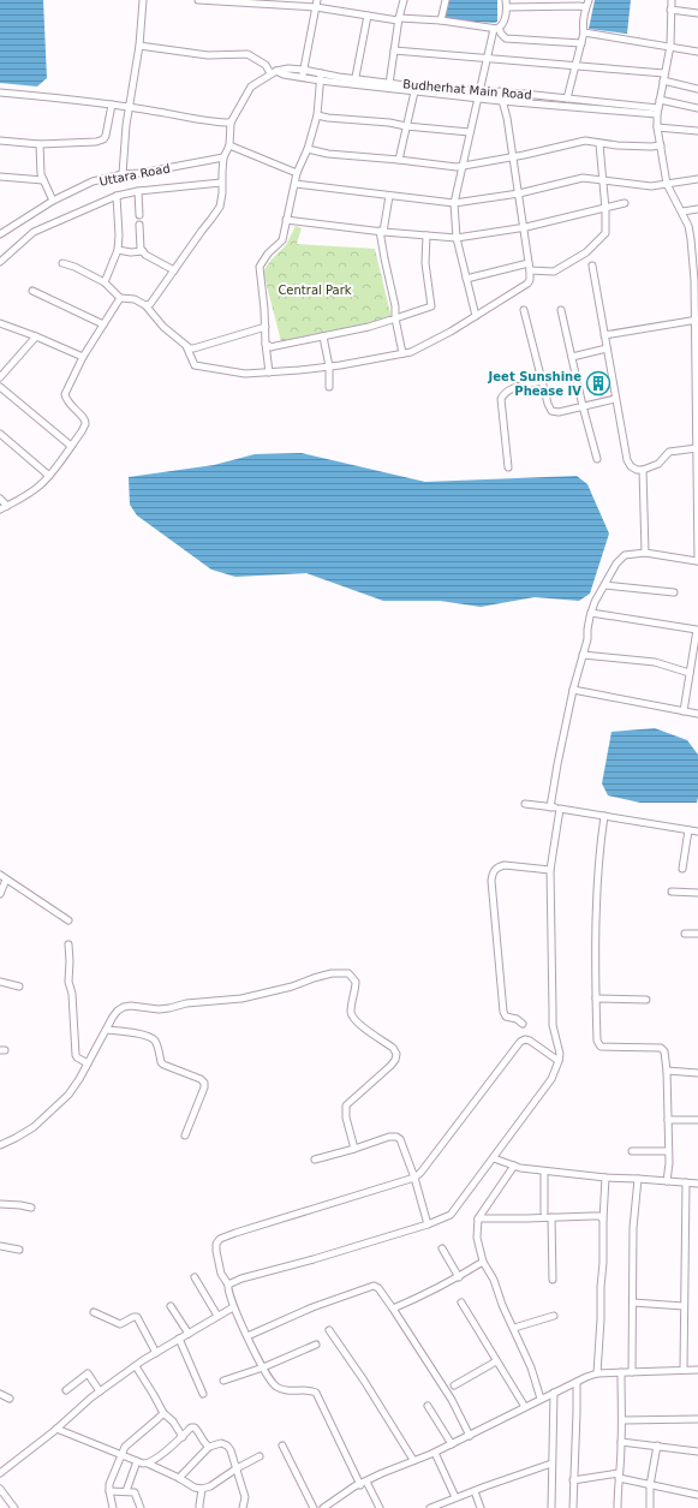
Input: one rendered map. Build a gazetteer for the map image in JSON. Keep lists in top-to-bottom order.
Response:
{
  "streets": {
    "street": ["Budherhat Main Road", "Uttara Road"]
  },
  "parks": ["Central Park"],
  "places": {
    "building": ["Jeet Sunshine Phease IV"]
  }
}
